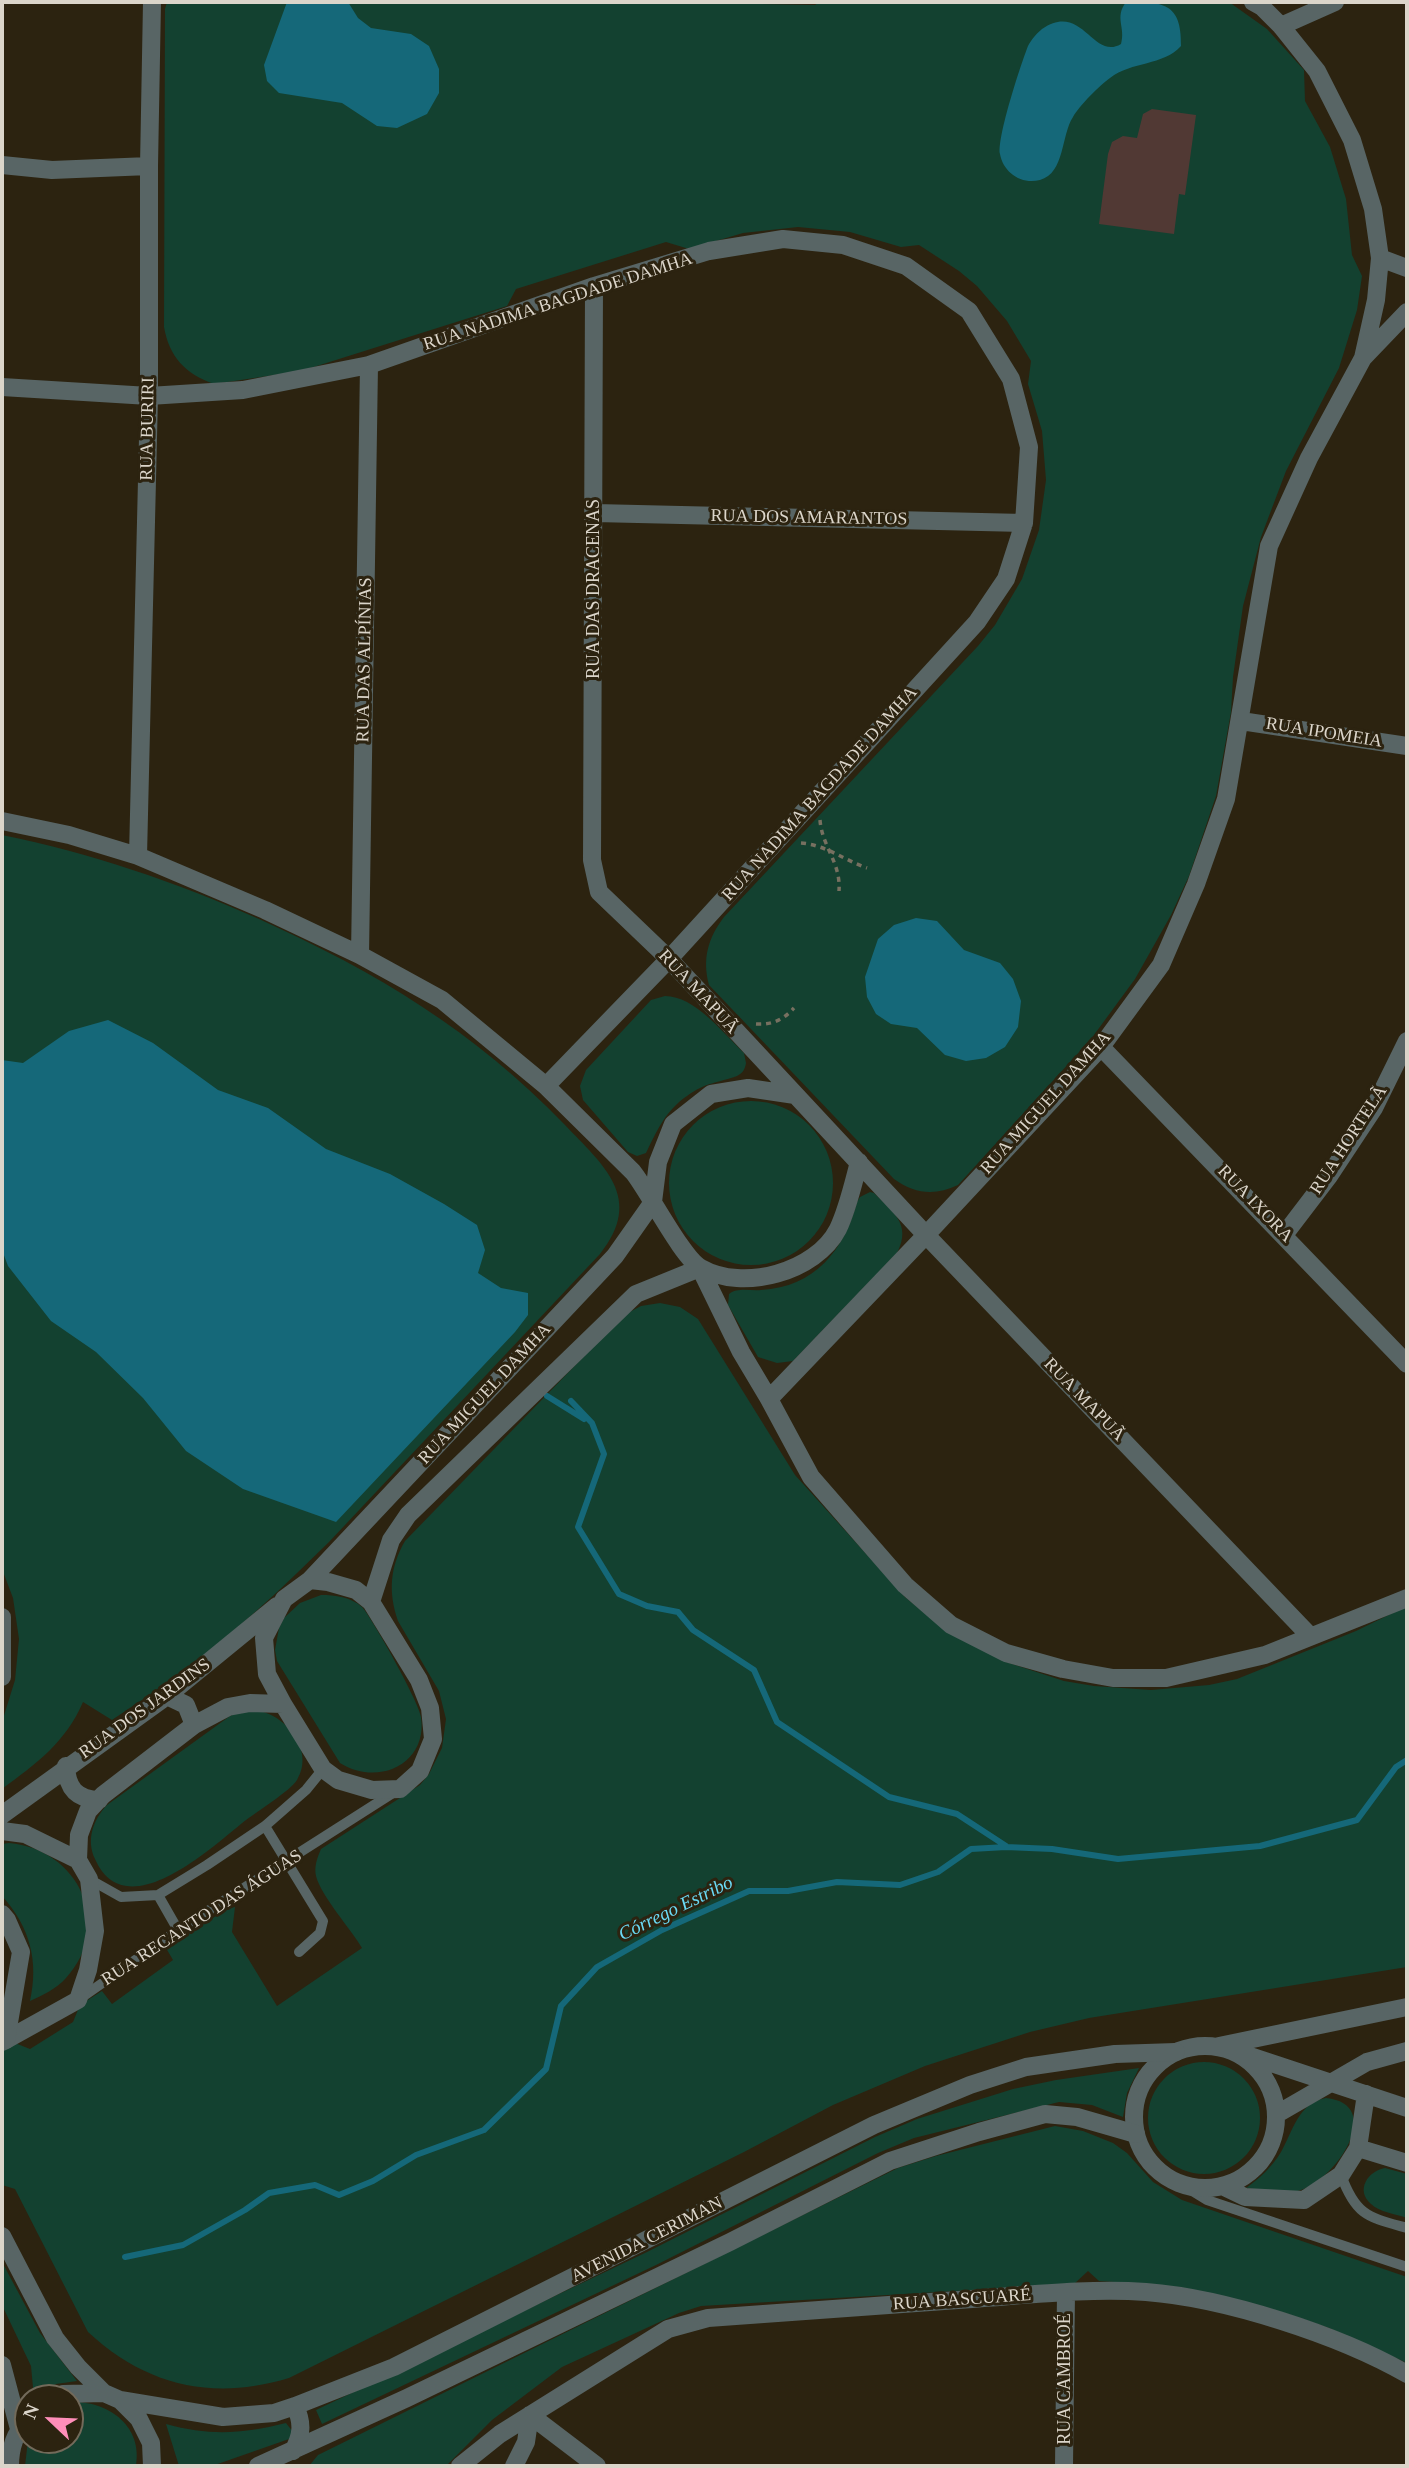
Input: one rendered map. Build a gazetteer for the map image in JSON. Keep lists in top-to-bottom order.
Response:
{
  "streets": {
    "street": [
      "RUA NADIMA BAGDADE DAMHA",
      "RUA BURIRI",
      "RUA DOS AMARANTOS",
      "RUA DAS DRACENAS",
      "RUA DAS ALPÍNIAS",
      "RUA IPOMEIA",
      "RUA MAPUÃ",
      "RUA MIGUEL DAMHA",
      "RUA HORTELÃ",
      "RUA IXORA",
      "RUA DOS JARDINS",
      "RUA RECANTO DAS ÁGUAS",
      "AVENIDA CERIMAN",
      "RUA BASCUARÉ",
      "RUA CAMBROÉ"
    ]
  },
  "crossings": [
    ["RUA NADIMA BAGDADE DAMHA", "RUA BURIRI"],
    ["RUA NADIMA BAGDADE DAMHA", "RUA DOS AMARANTOS"],
    ["RUA NADIMA BAGDADE DAMHA", "RUA DAS DRACENAS"],
    ["RUA NADIMA BAGDADE DAMHA", "RUA DAS ALPÍNIAS"],
    ["RUA NADIMA BAGDADE DAMHA", "RUA MAPUÃ"],
    ["RUA DOS AMARANTOS", "RUA DAS DRACENAS"],
    ["RUA DAS DRACENAS", "RUA MAPUÃ"],
    ["RUA IPOMEIA", "RUA MIGUEL DAMHA"],
    ["RUA MAPUÃ", "RUA MIGUEL DAMHA"],
    ["RUA MIGUEL DAMHA", "RUA IXORA"],
    ["RUA MIGUEL DAMHA", "RUA DOS JARDINS"],
    ["RUA MIGUEL DAMHA", "RUA RECANTO DAS ÁGUAS"],
    ["RUA HORTELÃ", "RUA IXORA"],
    ["RUA DOS JARDINS", "RUA RECANTO DAS ÁGUAS"],
    ["RUA BASCUARÉ", "RUA CAMBROÉ"]
  ],
  "water": ["Córrego Estribo"],
  "north": "top left"
}
